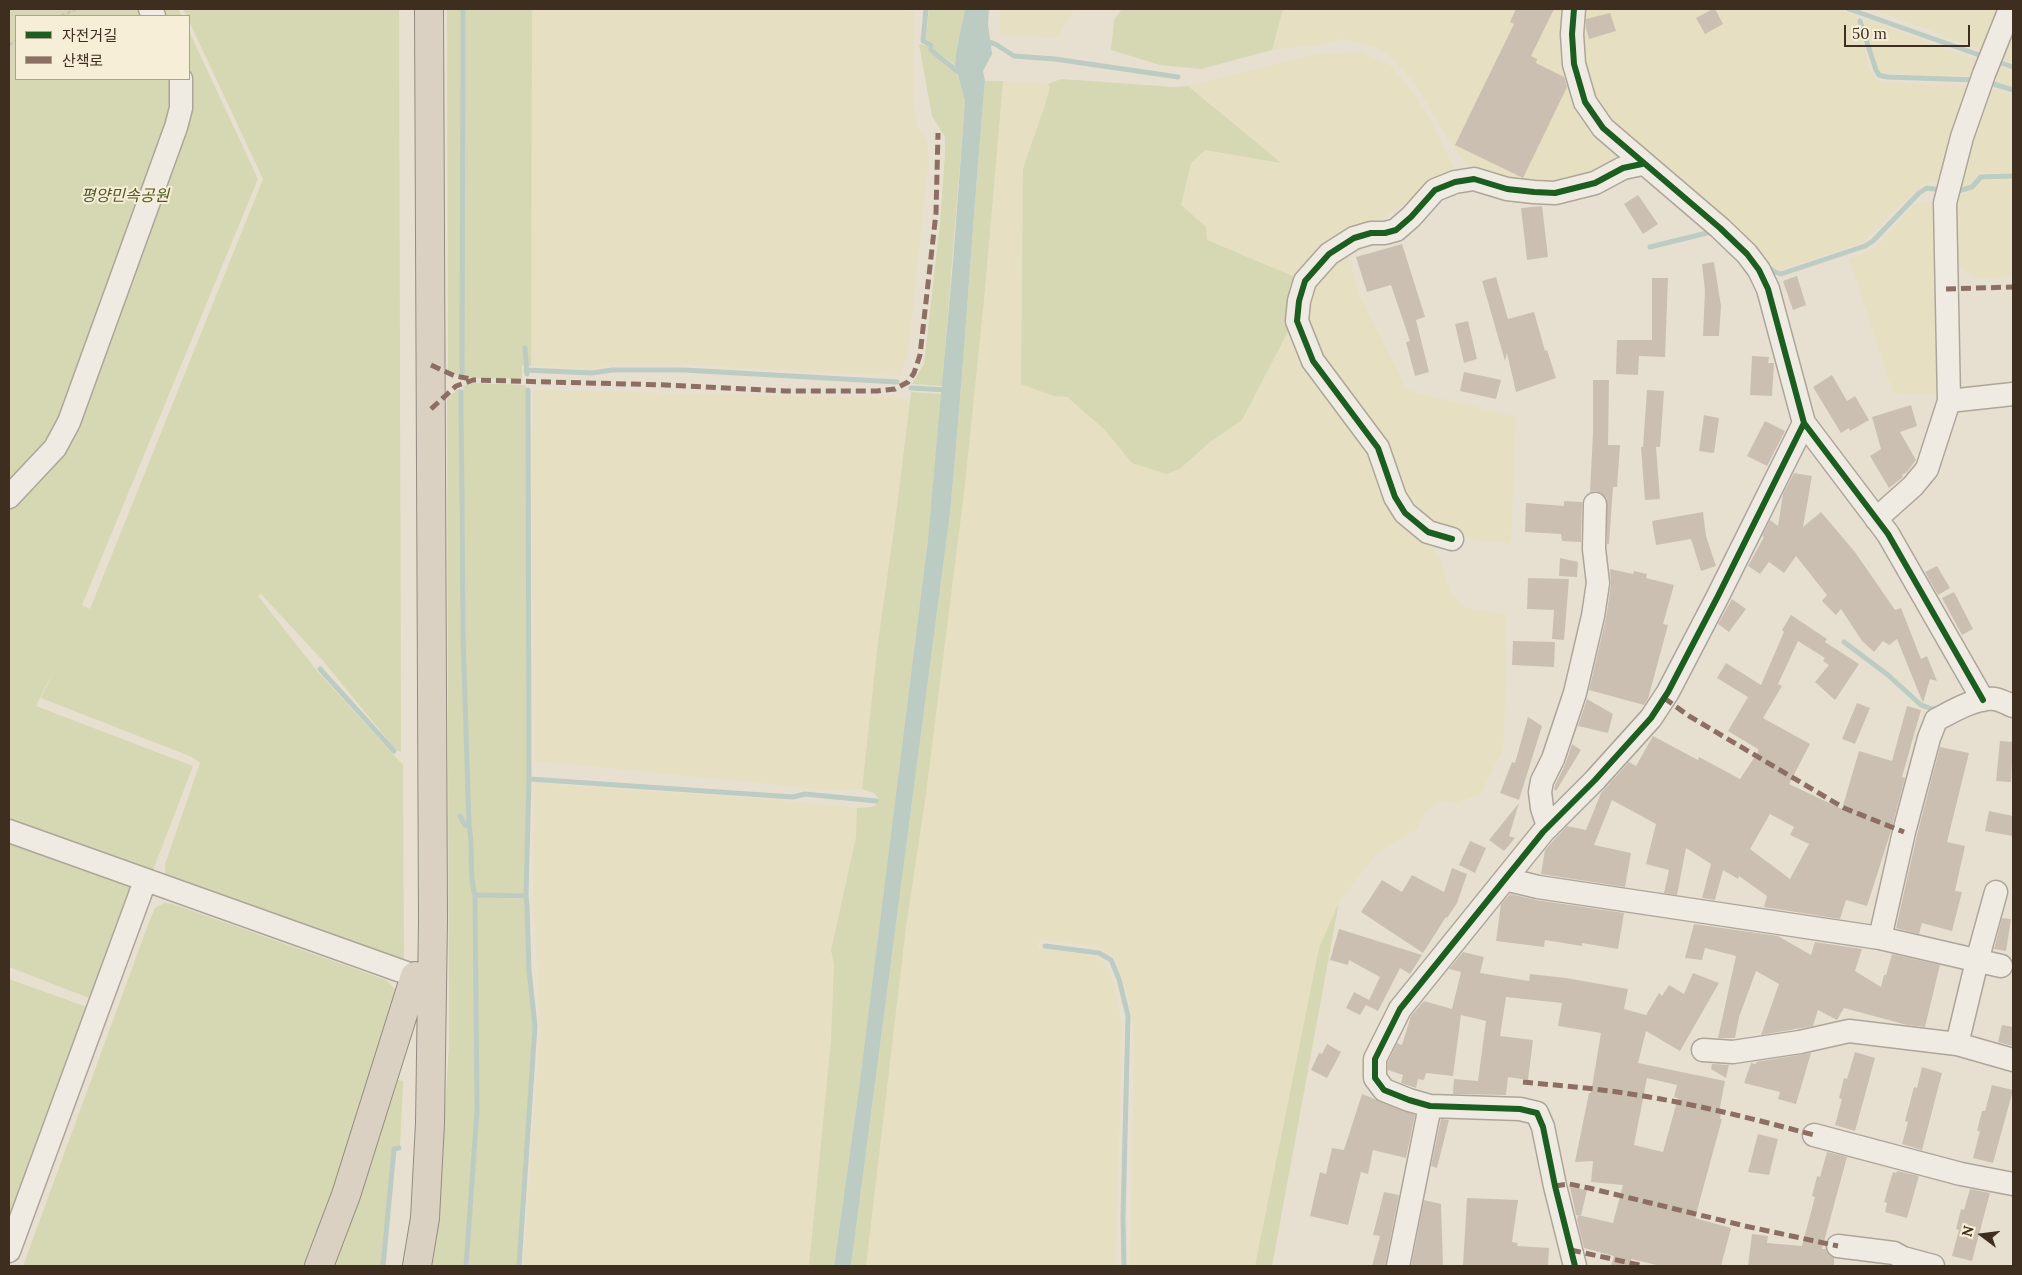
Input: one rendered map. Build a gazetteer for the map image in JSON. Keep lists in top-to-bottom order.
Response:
{
  "parks": ["평양민속공원"],
  "legend": ["자전거길", "산책로"],
  "scale_bar": "50 m",
  "north": "left"
}
